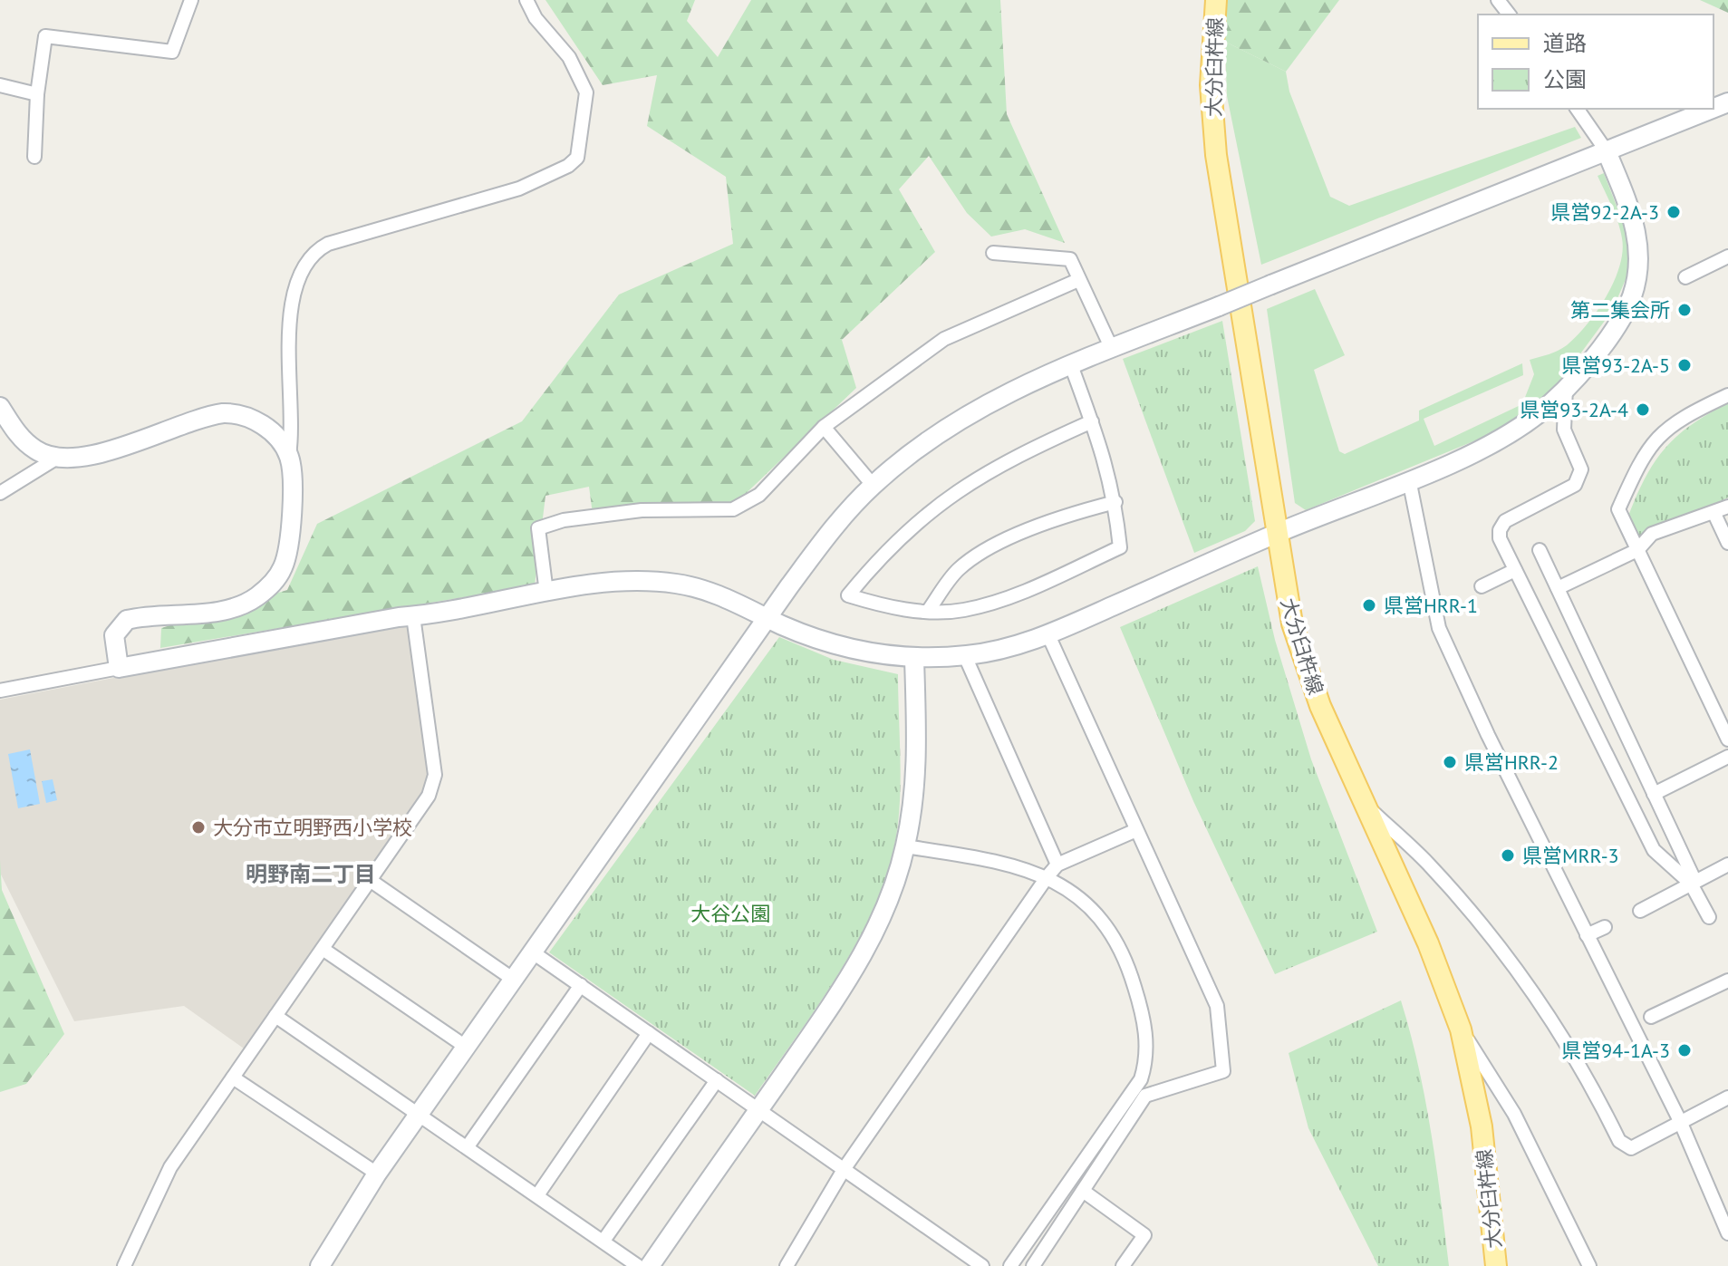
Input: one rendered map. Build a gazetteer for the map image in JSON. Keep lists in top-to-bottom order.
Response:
{
  "streets": {
    "main road": ["大分臼杵線"]
  },
  "districts": ["明野南二丁目"],
  "parks": ["大谷公園"],
  "places": [
    "県営92-2A-3",
    "第二集会所",
    "県営93-2A-5",
    "県営93-2A-4",
    "県営HRR-1",
    "県営HRR-2",
    "大分市立明野西小学校",
    "県営MRR-3",
    "県営94-1A-3"
  ],
  "legend": ["道路", "公園"]
}
